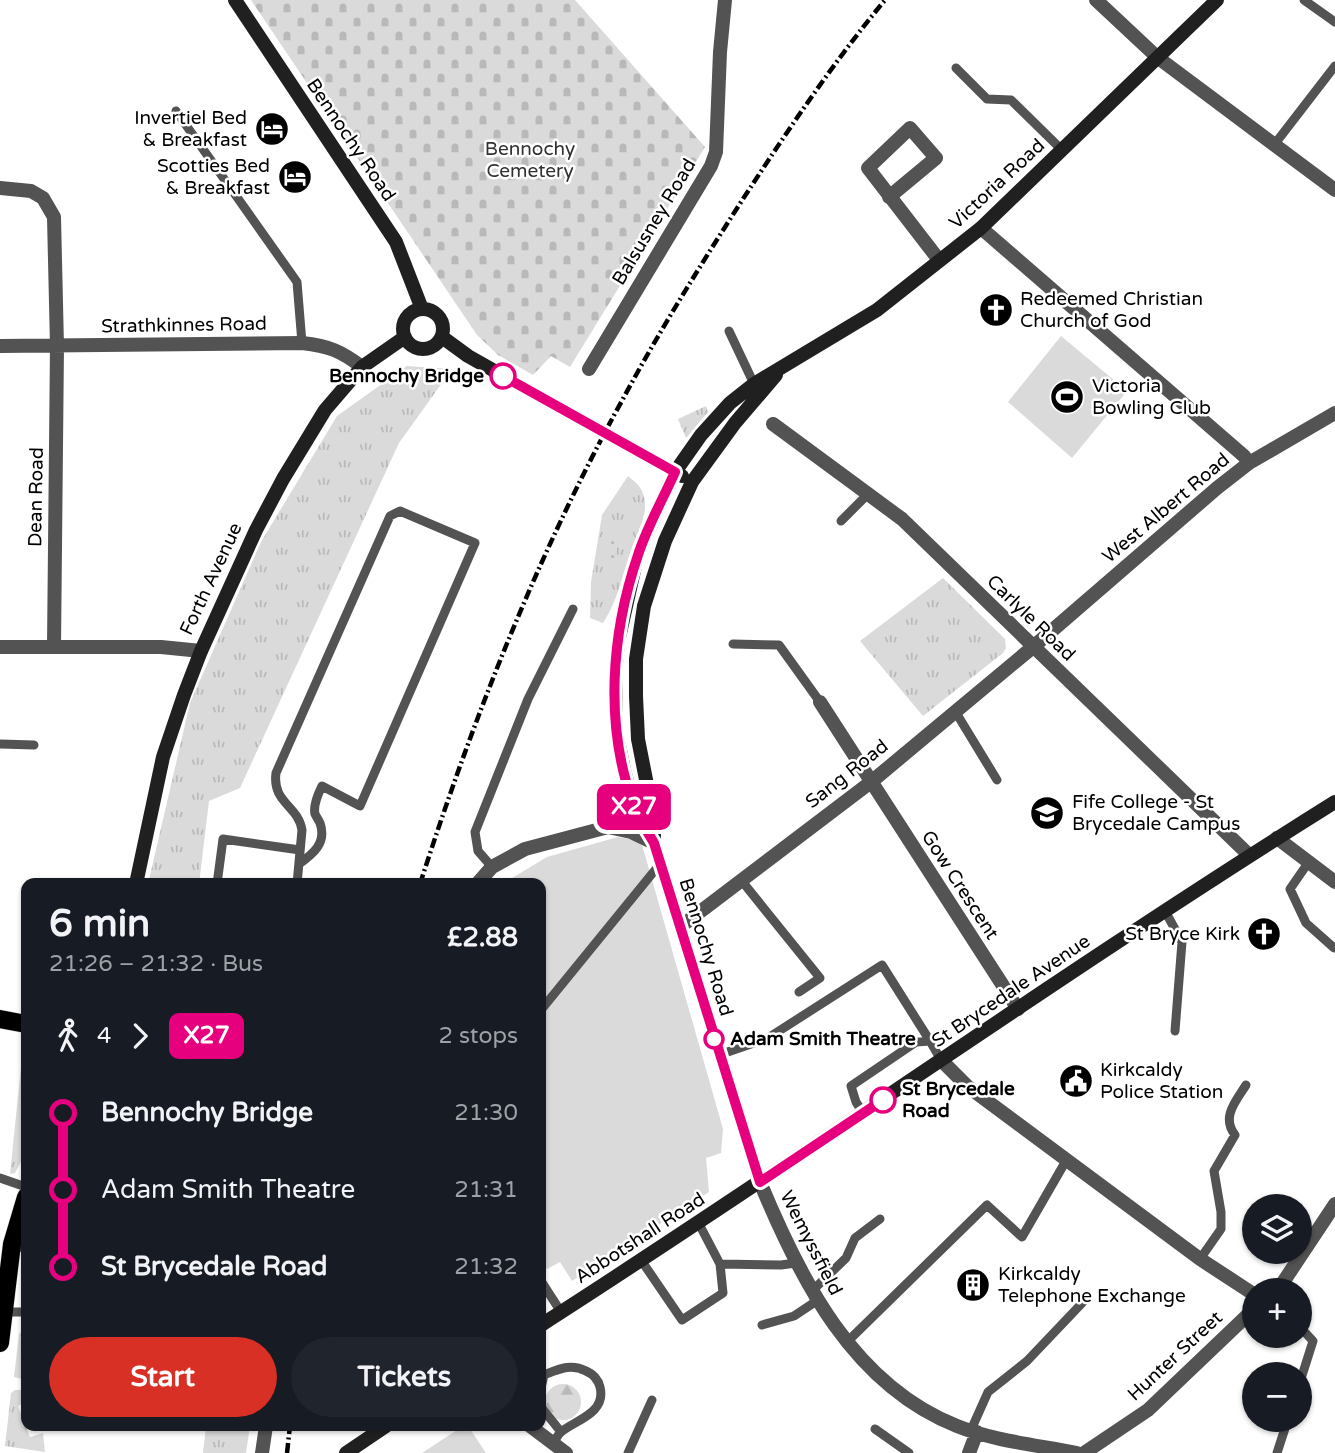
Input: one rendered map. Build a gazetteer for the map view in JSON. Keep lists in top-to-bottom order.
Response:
{
  "streets": {
    "main road": [
      "Bennochy Road",
      "Victoria Road",
      "Forth Avenue",
      "St Brycedale Avenue",
      "Abbotshall Road"
    ],
    "street": [
      "Balsusney Road",
      "Strathkinnes Road",
      "Dean Road",
      "West Albert Road",
      "Carlyle Road",
      "Sang Road",
      "Gow Crescent",
      "Wemyssfield",
      "Hunter Street"
    ]
  },
  "crossings": [
    ["Bennochy Road", "Victoria Road"],
    ["Bennochy Road", "Forth Avenue"],
    ["Bennochy Road", "Sang Road"],
    ["Bennochy Road", "St Brycedale Avenue"],
    ["Bennochy Road", "Abbotshall Road"],
    ["Bennochy Road", "Wemyssfield"],
    ["Strathkinnes Road", "Dean Road"],
    ["Strathkinnes Road", "Forth Avenue"],
    ["West Albert Road", "Carlyle Road"],
    ["West Albert Road", "Sang Road"],
    ["Carlyle Road", "Sang Road"],
    ["Carlyle Road", "St Brycedale Avenue"],
    ["Sang Road", "Gow Crescent"],
    ["Gow Crescent", "St Brycedale Avenue"],
    ["St Brycedale Avenue", "Abbotshall Road"],
    ["St Brycedale Avenue", "Wemyssfield"],
    ["Abbotshall Road", "Wemyssfield"]
  ],
  "parks": ["Bennochy Cemetery"],
  "places": {
    "hotel": ["Invertiel Bed & Breakfast", "Scotties Bed & Breakfast"],
    "church": ["Redeemed Christian Church of God", "St Bryce Kirk"],
    "other": ["Bennochy Bridge", "Adam Smith Theatre", "St Brycedale Road"],
    "sports": ["Victoria Bowling Club"],
    "school or university": ["Fife College - St Brycedale Campus"],
    "public building": ["Kirkcaldy Police Station"],
    "building": ["Kirkcaldy Telephone Exchange"]
  },
  "lines": ["bus line X27"],
  "page": {
    "on_map": "X27",
    "heading": ["6 min", "21:26 – 21:32 · Bus", "£2.88"],
    "legs": ["4", "X27", "2 stops"],
    "list": [
      {
        "name": "Bennochy Bridge",
        "value": "21:30"
      },
      {
        "name": "Adam Smith Theatre",
        "value": "21:31"
      },
      {
        "name": "St Brycedale Road",
        "value": "21:32"
      }
    ],
    "map_buttons": ["+", "−"],
    "buttons": ["Start", "Tickets"]
  }
}
